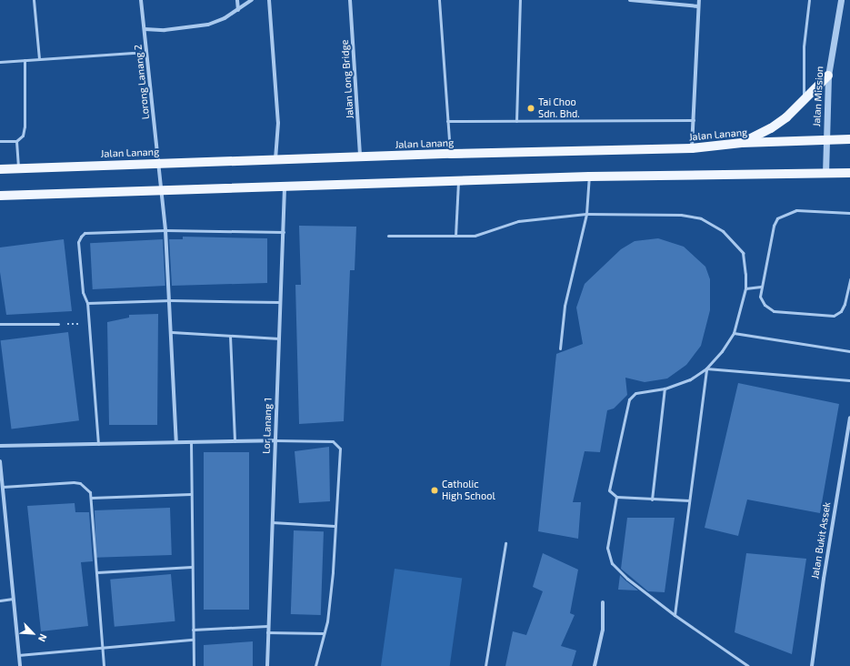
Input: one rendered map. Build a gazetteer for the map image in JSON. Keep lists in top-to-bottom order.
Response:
{
  "streets": {
    "main road": ["Jalan Lanang"],
    "street": [
      "Jalan Long Bridge",
      "Lorong Lanang 2",
      "Jalan Mission",
      "Lor Lanang 1",
      "Jalan Bukit Assek"
    ]
  },
  "crossings": [
    ["Jalan Long Bridge", "Jalan Lanang"],
    ["Lorong Lanang 2", "Jalan Lanang"],
    ["Jalan Mission", "Jalan Lanang"]
  ],
  "places": ["Tai Choo Sdn. Bhd.", "Catholic High School"],
  "north": "bottom right"
}
